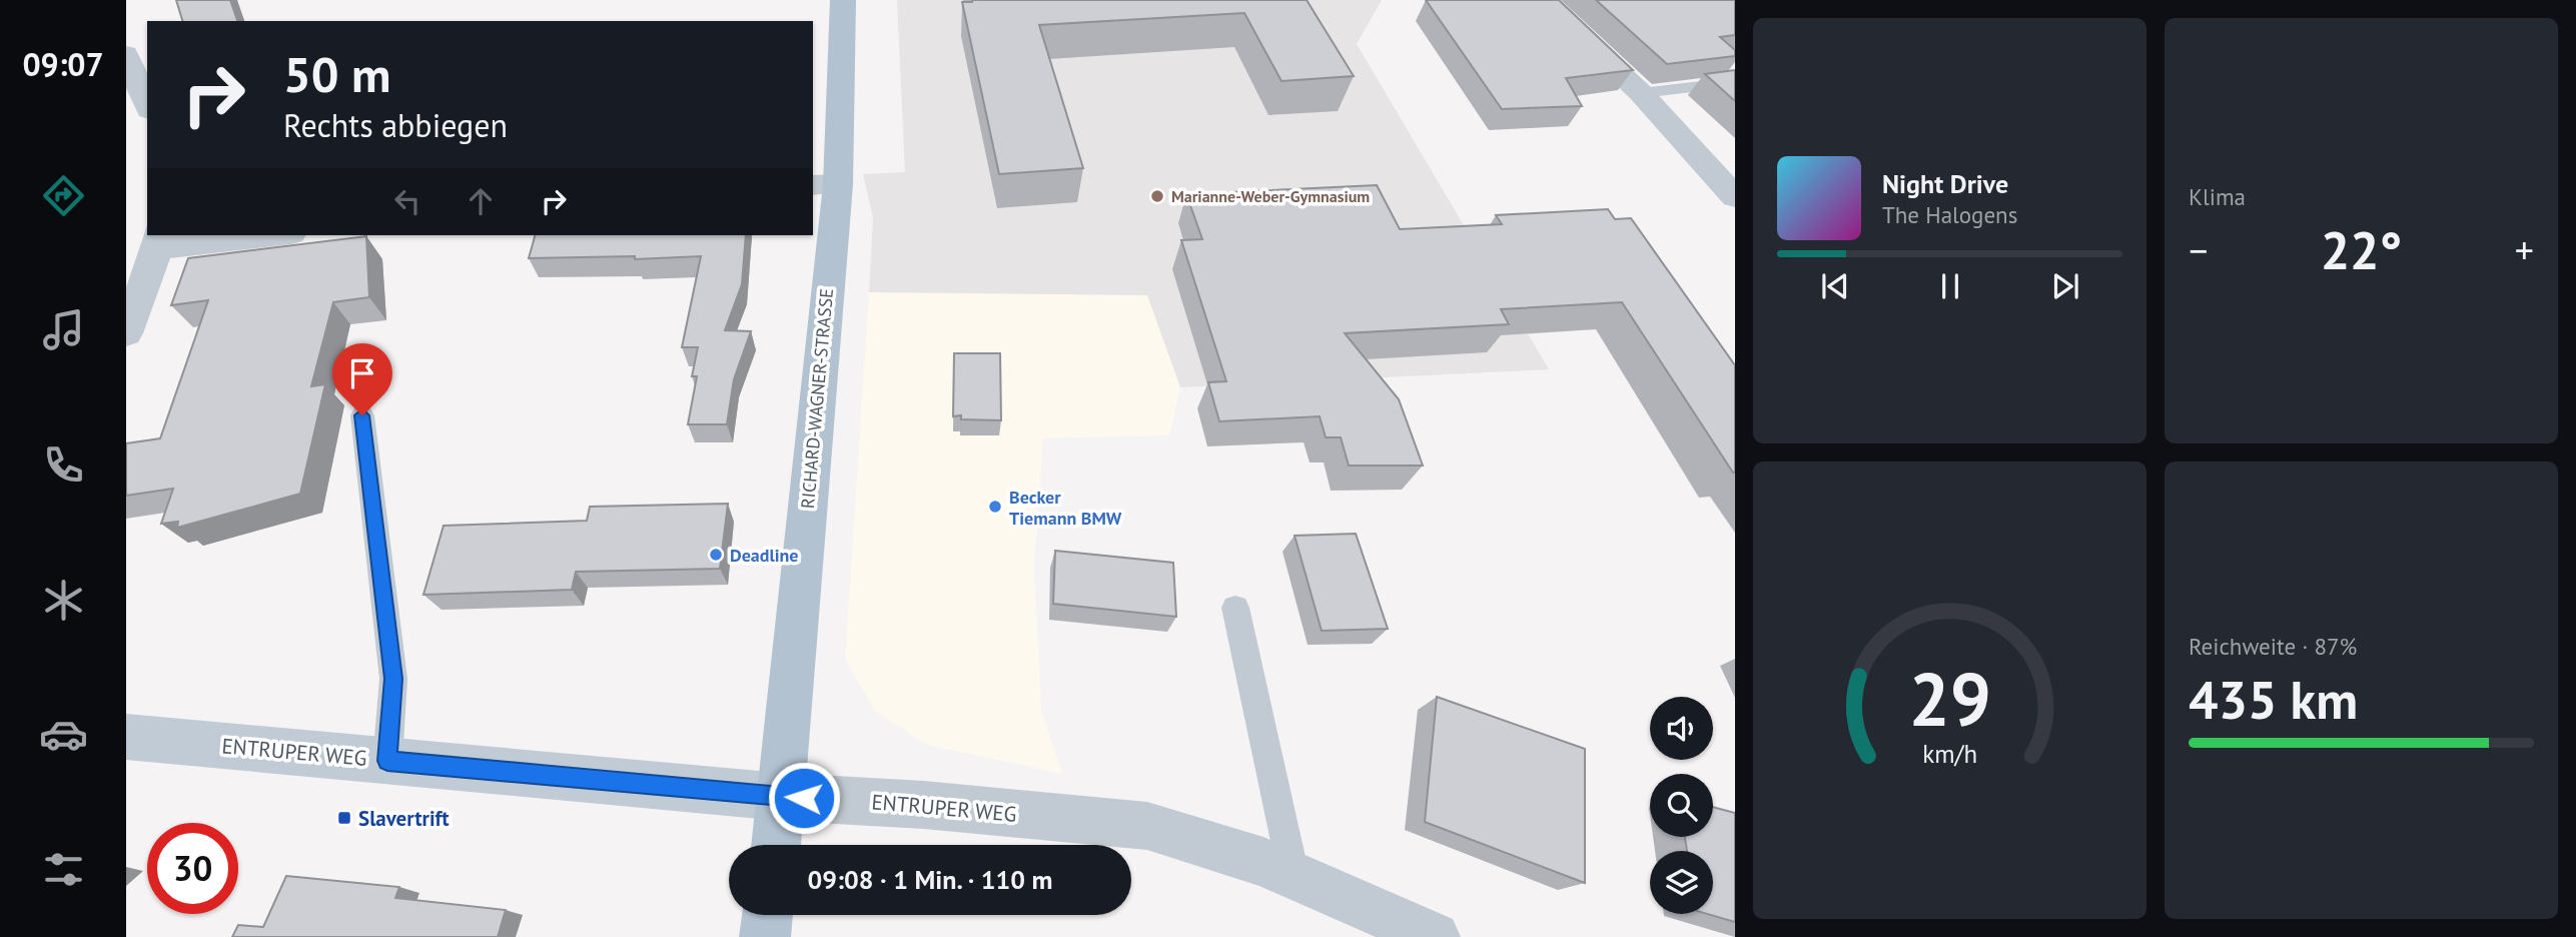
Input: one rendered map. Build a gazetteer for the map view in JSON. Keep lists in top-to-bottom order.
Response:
{
  "streets": {
    "main road": ["RICHARD-WAGNER-STRASSE", "ENTRUPER WEG"]
  },
  "crossings": [
    ["RICHARD-WAGNER-STRASSE", "ENTRUPER WEG"]
  ],
  "places": {
    "other": ["Marianne-Weber-Gymnasium", "Becker Tiemann BMW", "Deadline"],
    "transit": ["Slavertrift"]
  },
  "page": {
    "tabs": "09:07",
    "tile": [
      "Klima",
      ["Reichweite · 87%", "435 km"]
    ],
    "turn": ["50 m", "Rechts abbiegen"],
    "song": ["Night Drive", "The Halogens"],
    "heat": ["−", "22°", "+"],
    "limit": "30",
    "trip": "09:08 · 1 Min. · 110 m",
    "gauge": ["29", "km/h"]
  }
}
